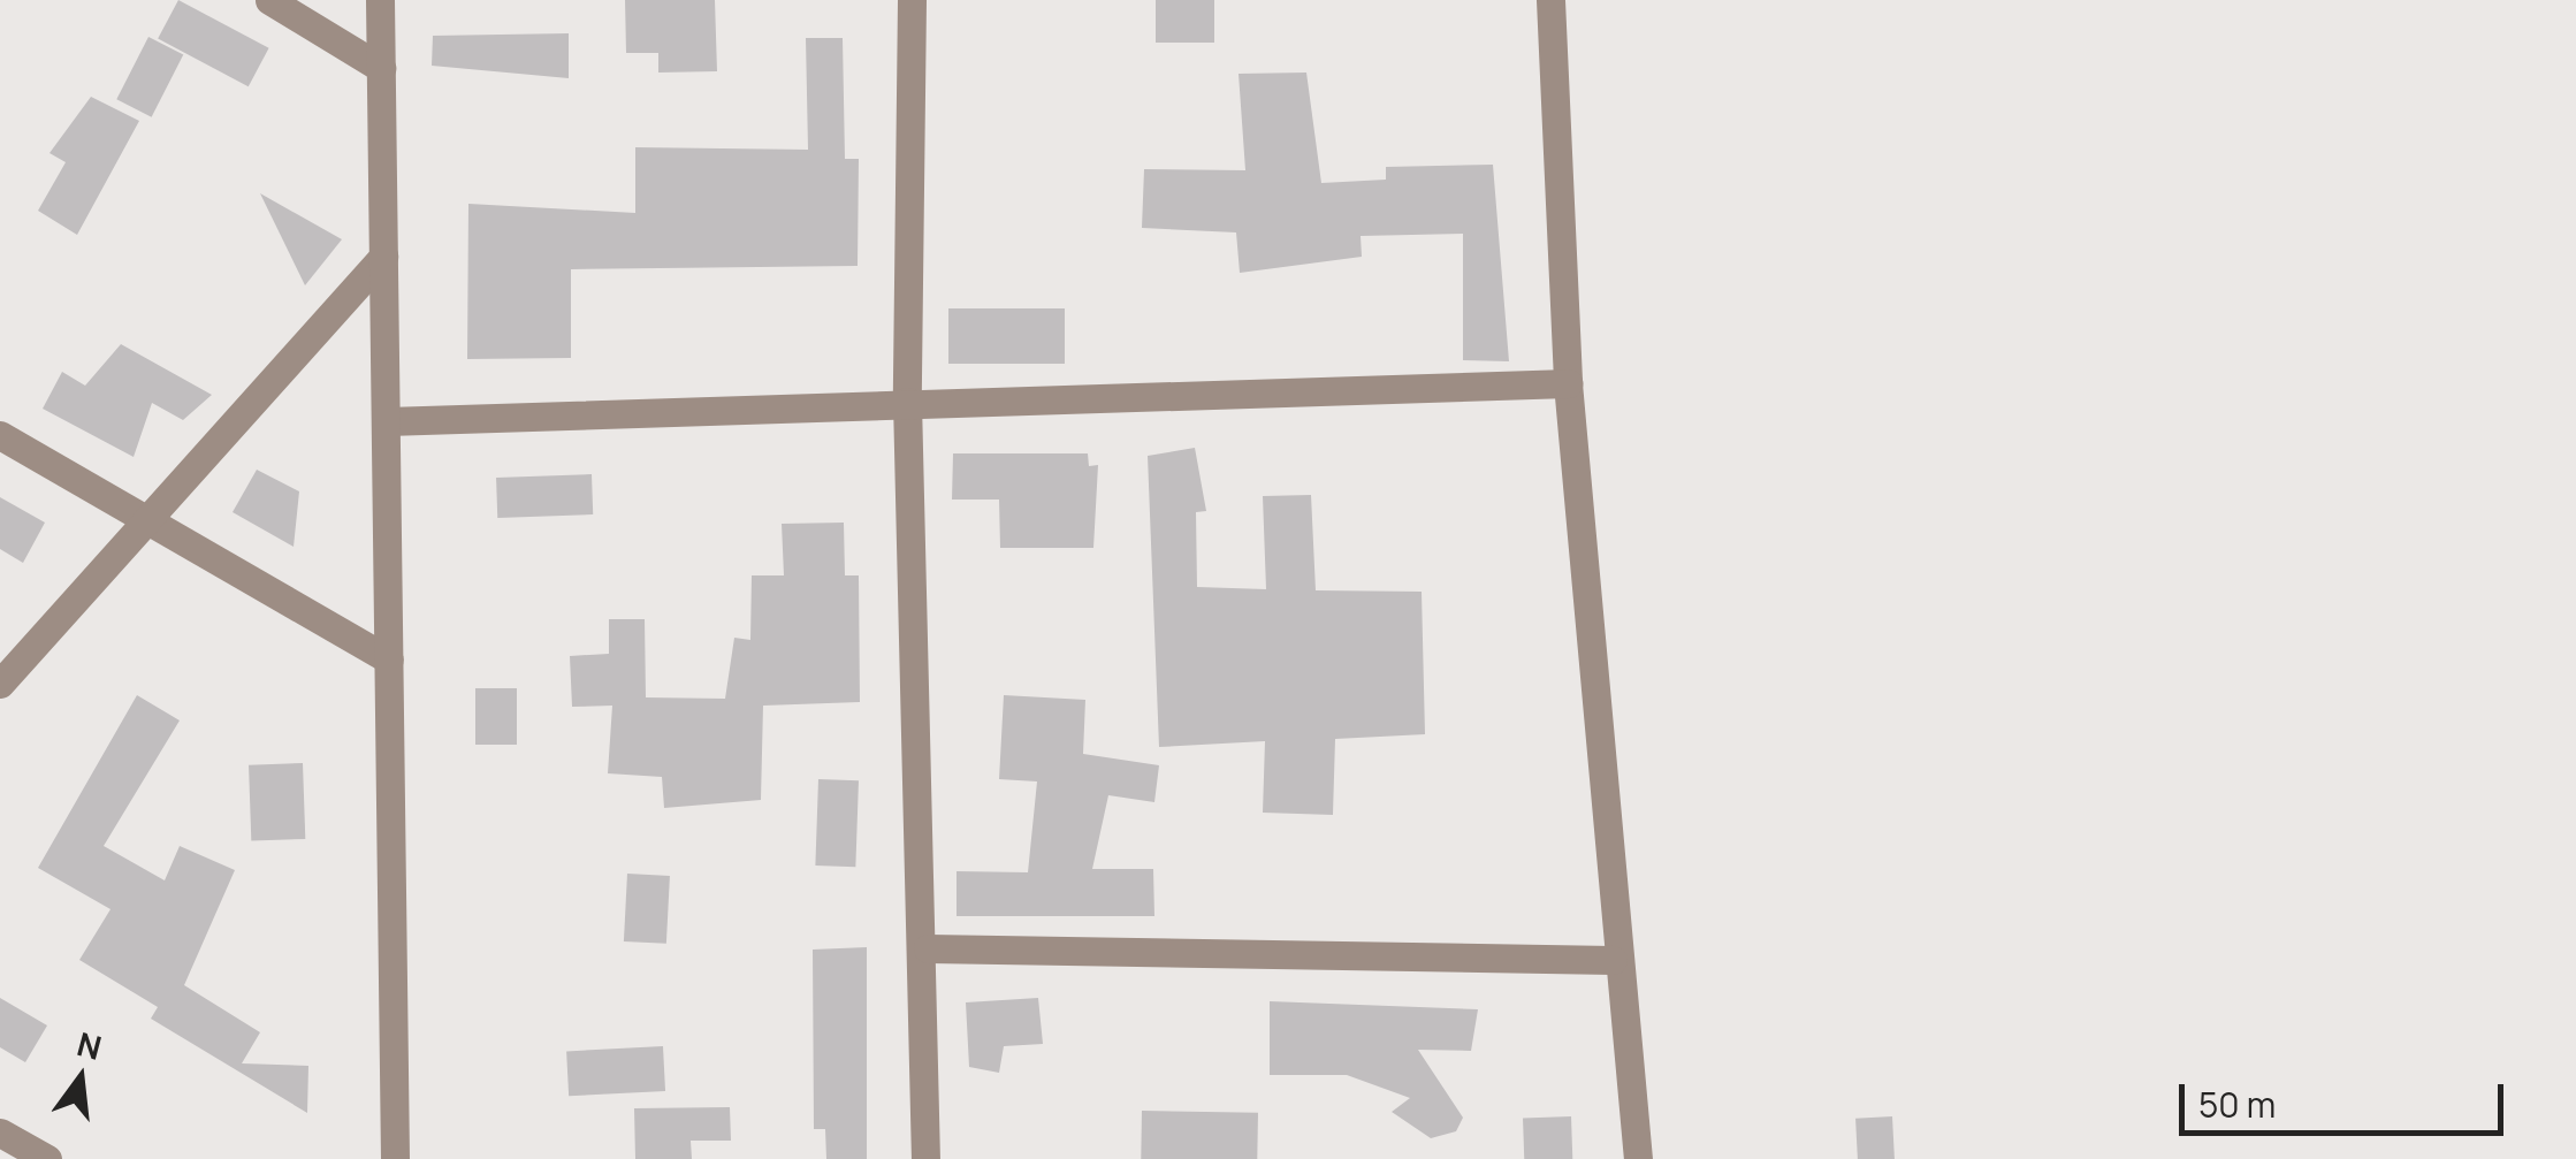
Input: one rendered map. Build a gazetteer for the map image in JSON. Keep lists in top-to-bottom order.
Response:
{
  "scale_bar": "50 m",
  "north": "top"
}
